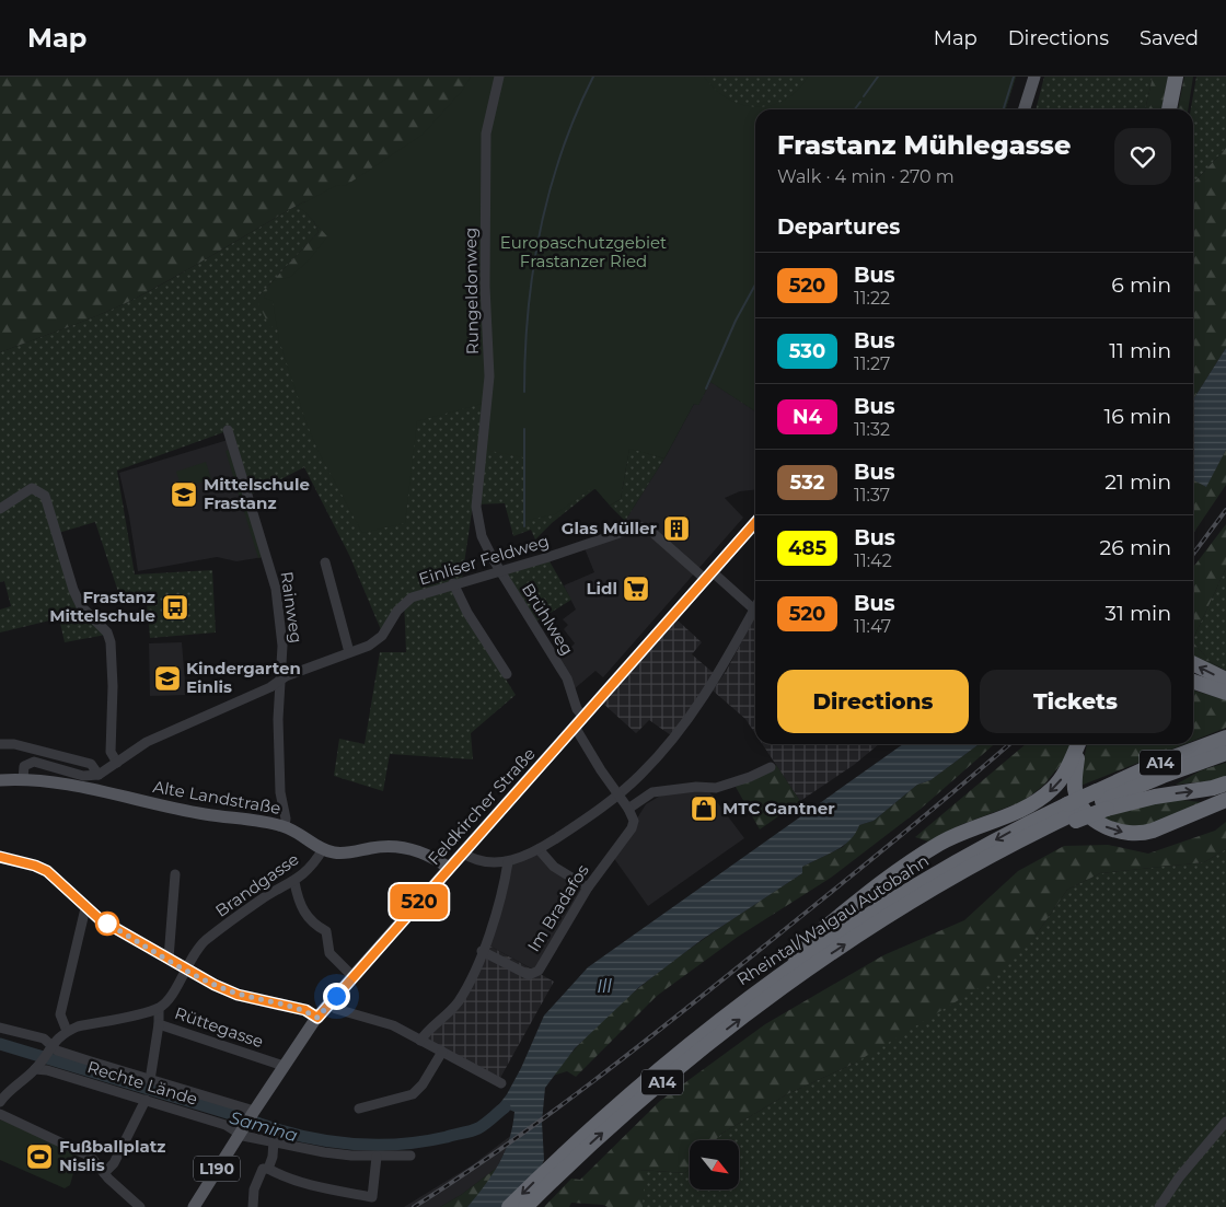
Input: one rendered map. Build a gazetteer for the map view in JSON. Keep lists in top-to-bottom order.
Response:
{
  "streets": {
    "highway": ["A14", "Rheintal/Walgau Autobahn"],
    "main road": ["Alte Landstraße", "Feldkircher Straße", "L190"],
    "street": [
      "Rungeldonweg",
      "Einliser Feldweg",
      "Rainweg",
      "Brühlweg",
      "Brandgasse",
      "Im Bradafos",
      "Rüttegasse",
      "Rechte Lände"
    ]
  },
  "crossings": [
    ["Rungeldonweg", "Brühlweg"],
    ["Einliser Feldweg", "Rainweg"],
    ["Einliser Feldweg", "Brühlweg"],
    ["Einliser Feldweg", "Feldkircher Straße"],
    ["Rainweg", "Alte Landstraße"],
    ["Brühlweg", "Feldkircher Straße"],
    ["Alte Landstraße", "Feldkircher Straße"],
    ["Alte Landstraße", "Brandgasse"],
    ["Feldkircher Straße", "Rüttegasse"],
    ["Feldkircher Straße", "Rechte Lände"],
    ["Feldkircher Straße", "L190"],
    ["Brandgasse", "Rüttegasse"],
    ["Rechte Lände", "L190"]
  ],
  "water": ["Ill", "Samina"],
  "parks": ["Europaschutzgebiet Frastanzer Ried"],
  "places": {
    "school or university": ["Mittelschule Frastanz", "Kindergarten Einlis"],
    "building": ["Glas Müller"],
    "supermarket": ["Lidl"],
    "bus stop": ["Frastanz Mittelschule"],
    "shop": ["MTC Gantner"],
    "sports": ["Fußballplatz Nislis"]
  },
  "lines": ["bus line 520"],
  "north": "bottom right",
  "page": {
    "header": "Map",
    "nav": ["Map", "Directions", "Saved"],
    "on_map": "520",
    "heading": [
      ["Frastanz Mühlegasse", "Walk · 4 min · 270 m"],
      "Departures"
    ],
    "list": [
      {
        "mark": "520",
        "name": "Bus",
        "note": "11:22",
        "value": "6 min"
      },
      {
        "mark": "530",
        "name": "Bus",
        "note": "11:27",
        "value": "11 min"
      },
      {
        "mark": "N4",
        "name": "Bus",
        "note": "11:32",
        "value": "16 min"
      },
      {
        "mark": "532",
        "name": "Bus",
        "note": "11:37",
        "value": "21 min"
      },
      {
        "mark": "485",
        "name": "Bus",
        "note": "11:42",
        "value": "26 min"
      },
      {
        "mark": "520",
        "name": "Bus",
        "note": "11:47",
        "value": "31 min"
      }
    ],
    "buttons": ["Directions", "Tickets"]
  }
}
